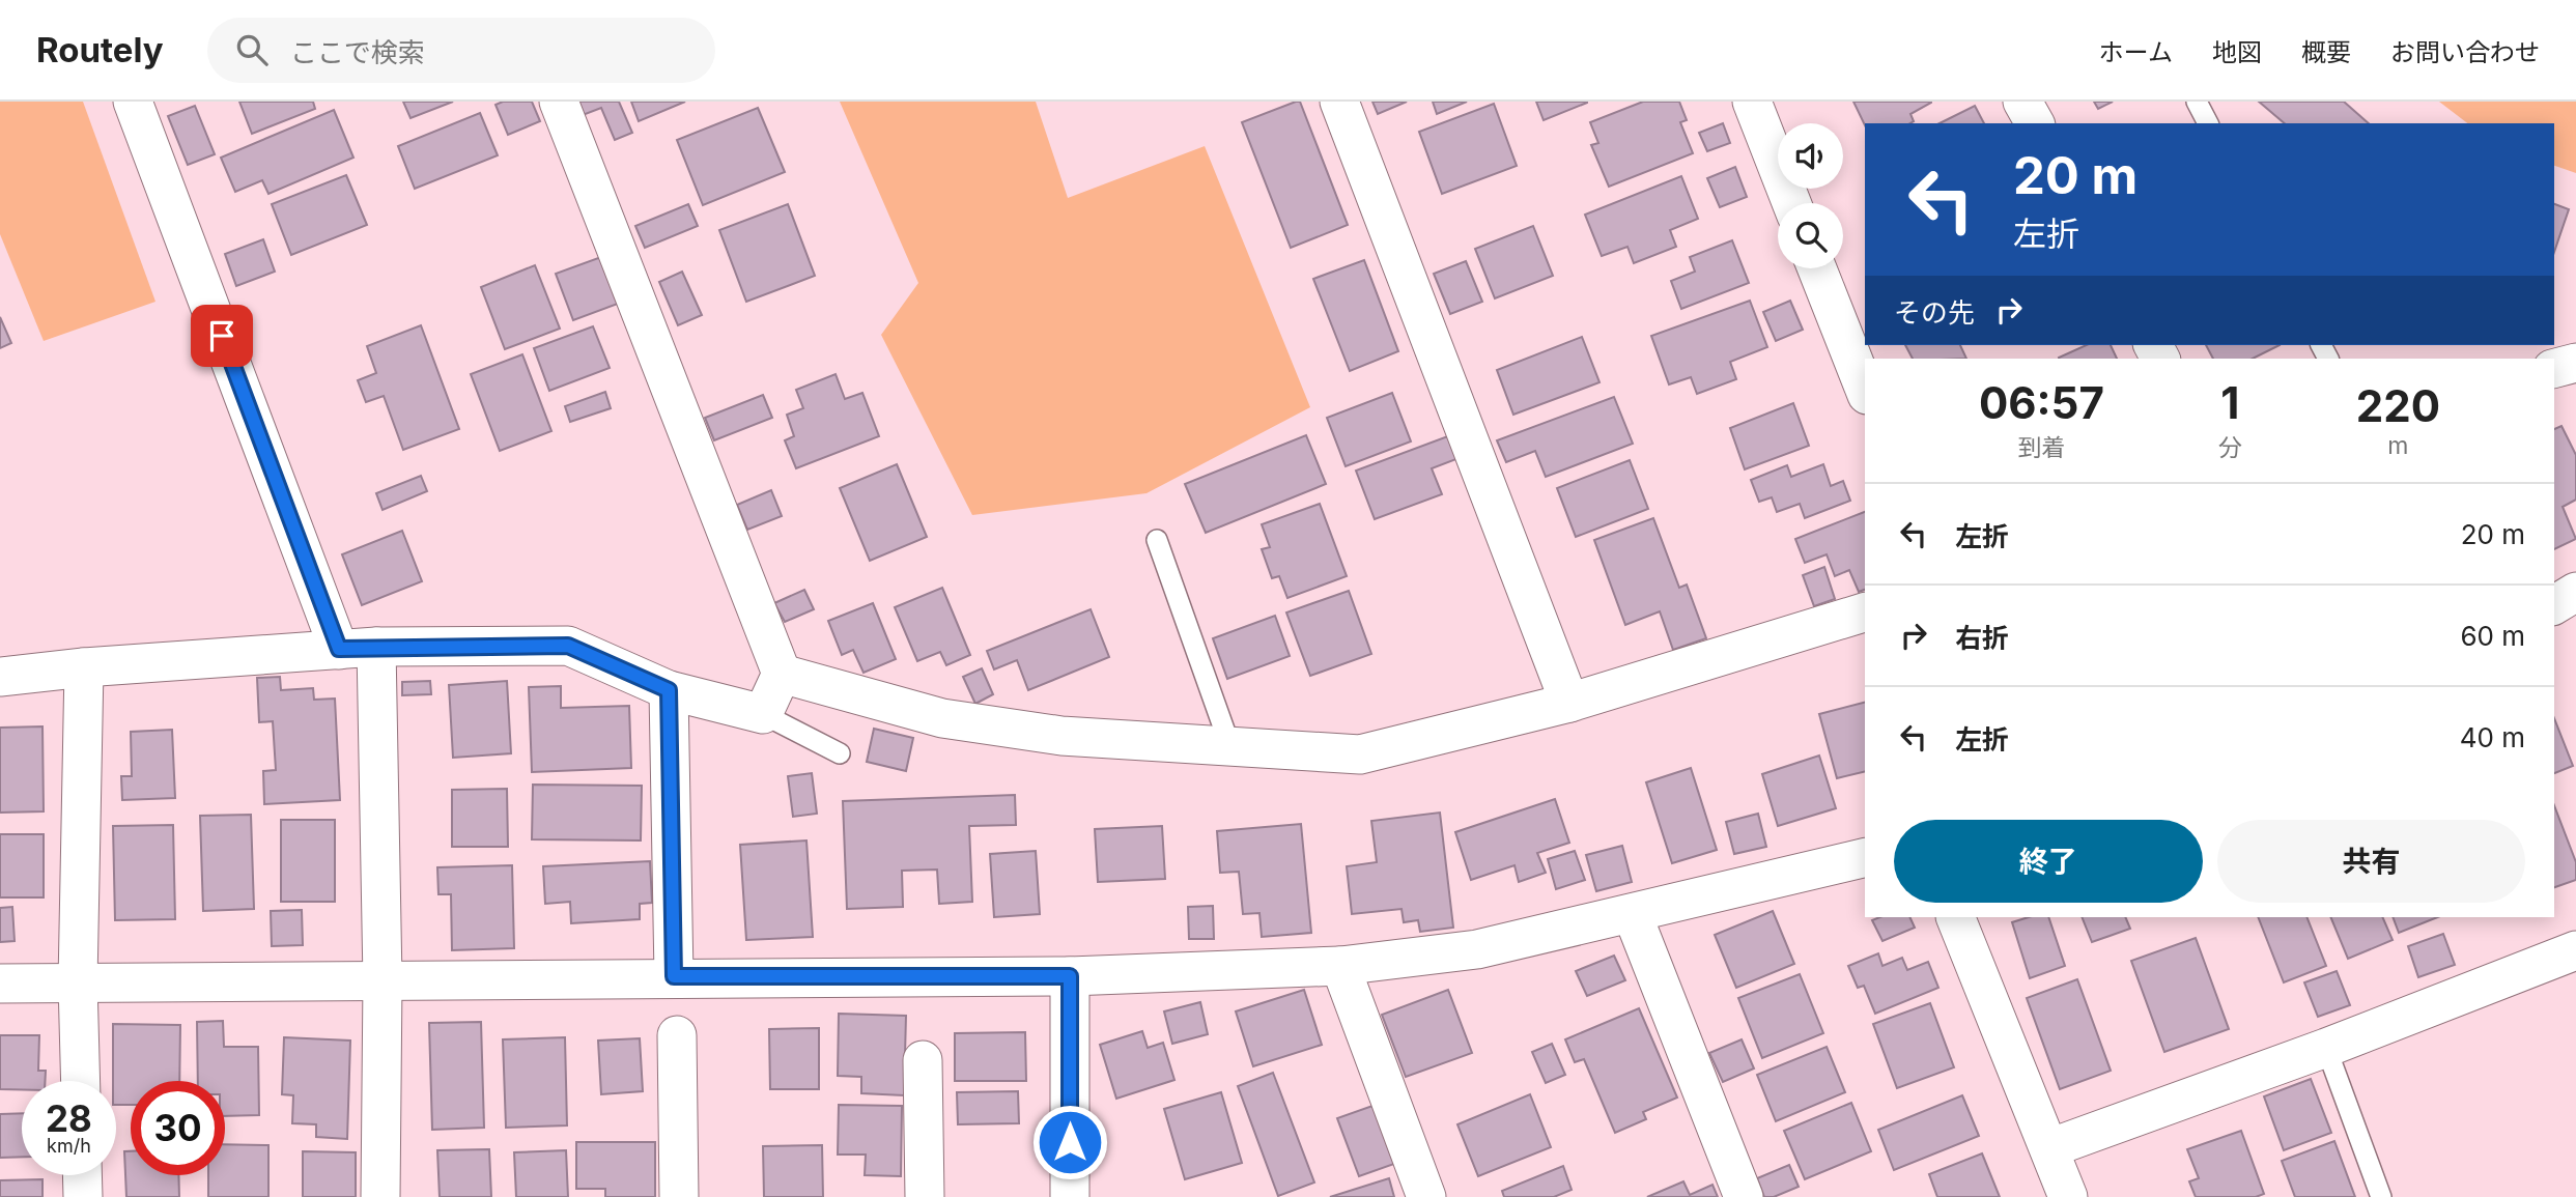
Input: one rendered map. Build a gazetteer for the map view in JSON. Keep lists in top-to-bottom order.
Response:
{
  "page": {
    "header": "Routely",
    "search": "ここで検索",
    "nav": [
      "ホーム",
      "地図",
      "概要",
      "お問い合わせ"
    ],
    "turn": ["20 m", "左折"],
    "then": "その先",
    "eta": [
      "06:57",
      "到着",
      "1",
      "分",
      "220",
      "m"
    ],
    "list": [
      {
        "name": "左折",
        "value": "20 m"
      },
      {
        "name": "右折",
        "value": "60 m"
      },
      {
        "name": "左折",
        "value": "40 m"
      }
    ],
    "buttons": ["終了", "共有"],
    "speed": "28 km/h",
    "limit": "30"
  }
}
